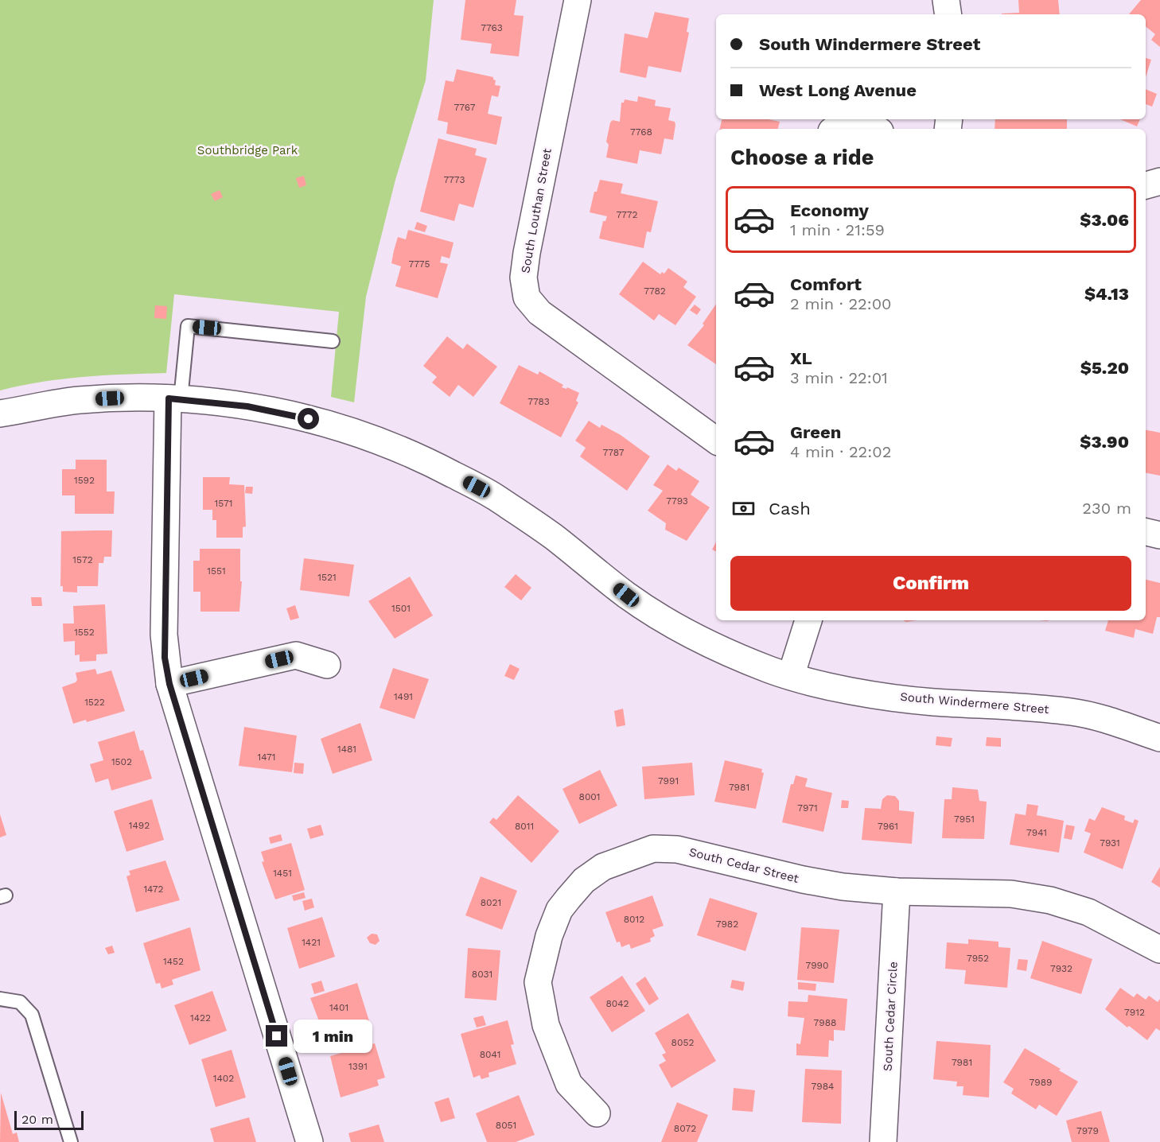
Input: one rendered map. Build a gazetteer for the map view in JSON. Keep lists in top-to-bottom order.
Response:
{
  "streets": {
    "street": [
      "South Louthan Street",
      "South Windermere Street",
      "South Cedar Street",
      "South Cedar Circle"
    ]
  },
  "crossings": [
    ["South Cedar Street", "South Cedar Circle"]
  ],
  "parks": ["Southbridge Park"],
  "house_numbers": [
    "7763",
    "7767",
    "7768",
    "7773",
    "7772",
    "7775",
    "7782",
    "7783",
    "7787",
    "1592",
    "7793",
    "1571",
    "1572",
    "1551",
    "1521",
    "1501",
    "1552",
    "1491",
    "1522",
    "1481",
    "1471",
    "1502",
    "7991",
    "7981",
    "8001",
    "7971",
    "7951",
    "1492",
    "8011",
    "7961",
    "7941",
    "7931",
    "1451",
    "1472",
    "8021",
    "8012",
    "7982",
    "1421",
    "7952",
    "1452",
    "7990",
    "7932",
    "8031",
    "8042",
    "1401",
    "7912",
    "1422",
    "7988",
    "8052",
    "8041",
    "7981",
    "1391",
    "1402",
    "7989",
    "7984",
    "8051",
    "8072",
    "7979"
  ],
  "scale_bar": "20 m",
  "page": {
    "banner": ["South Windermere Street", "West Long Avenue"],
    "heading": "Choose a ride",
    "list": [
      {
        "name": "Economy",
        "note": "1 min · 21:59",
        "value": "$3.06"
      },
      {
        "name": "Comfort",
        "note": "2 min · 22:00",
        "value": "$4.13"
      },
      {
        "name": "XL",
        "note": "3 min · 22:01",
        "value": "$5.20"
      },
      {
        "name": "Green",
        "note": "4 min · 22:02",
        "value": "$3.90"
      }
    ],
    "pay": ["Cash", "230 m"],
    "buttons": "Confirm",
    "bubble": "1 min",
    "scale": "20 m"
  }
}
